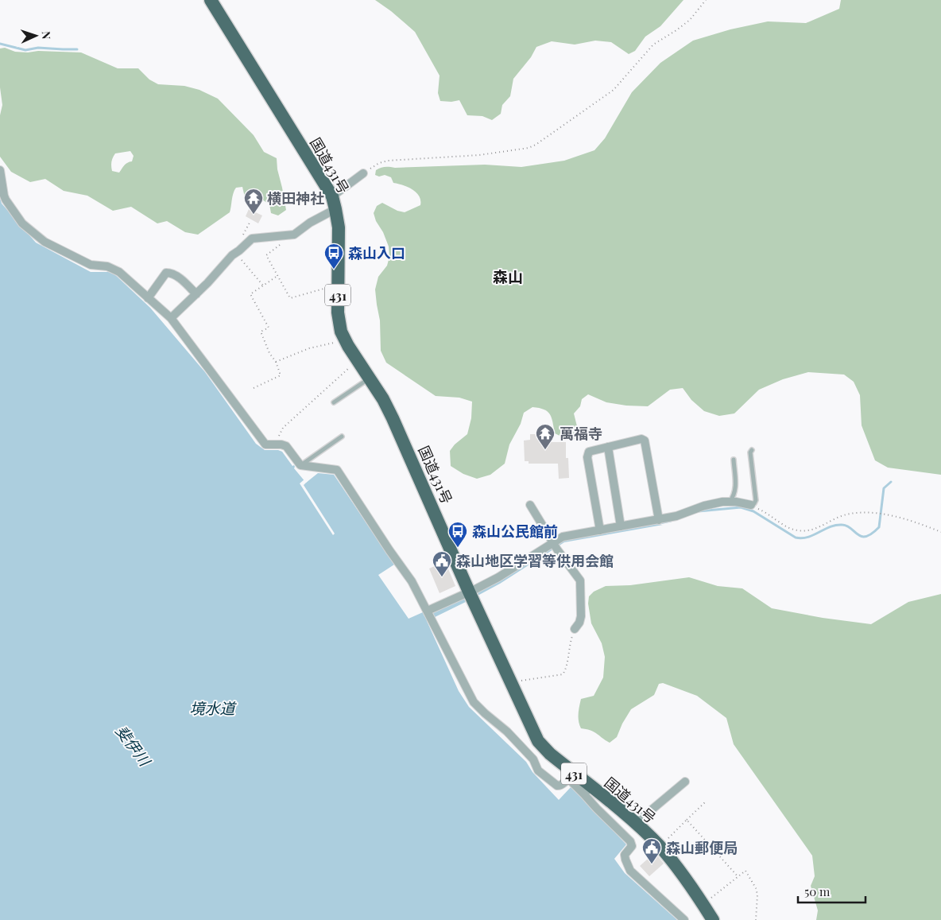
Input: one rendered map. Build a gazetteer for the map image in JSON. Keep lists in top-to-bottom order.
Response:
{
  "streets": {
    "highway": ["国道431号", "431"]
  },
  "districts": ["森山"],
  "water": ["境水道", "斐伊川"],
  "places": {
    "temple": ["横田神社", "萬福寺"],
    "bus stop": ["森山入口", "森山公民館前"],
    "public building": ["森山地区学習等供用会館", "森山郵便局"]
  },
  "scale_bar": "50 m",
  "north": "right"
}
